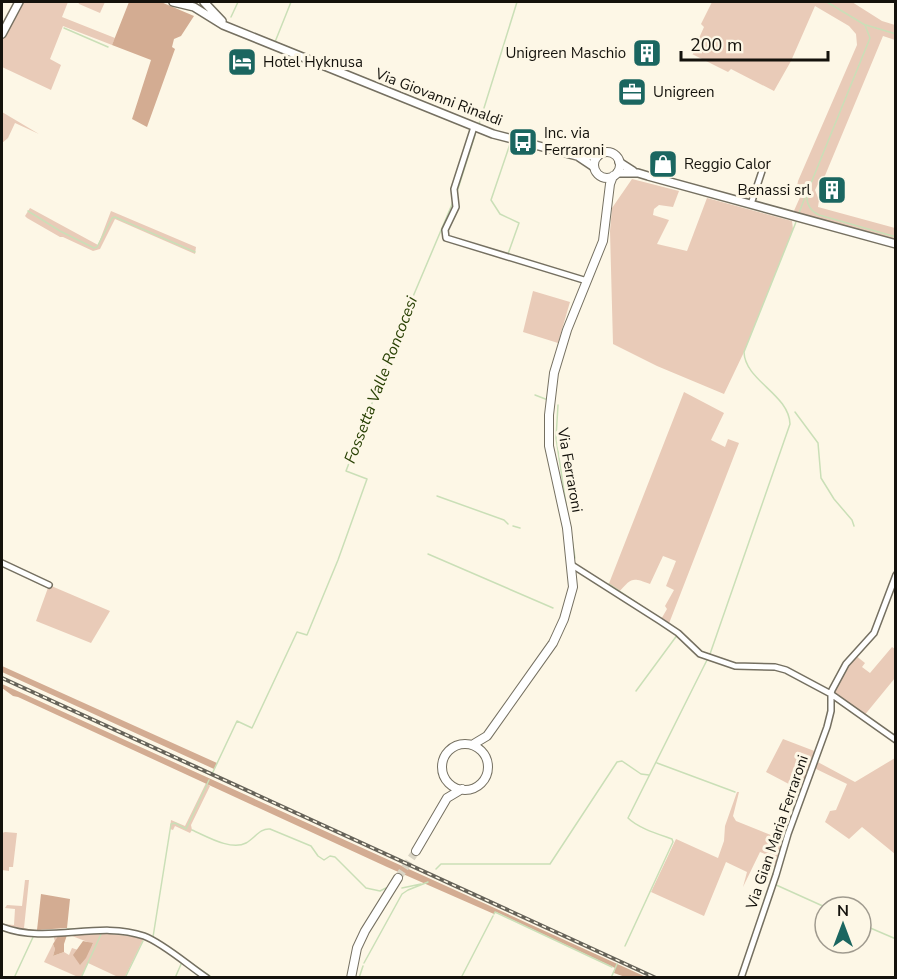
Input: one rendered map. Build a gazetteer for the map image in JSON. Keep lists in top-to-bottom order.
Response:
{
  "streets": {
    "main road": ["Via Ferraroni"],
    "street": ["Via Giovanni Rinaldi", "Via Gian Maria Ferraroni"]
  },
  "crossings": [
    ["Via Giovanni Rinaldi", "Via Ferraroni"]
  ],
  "water": ["Fossetta Valle Roncocesi"],
  "places": {
    "building": ["Unigreen Maschio", "Benassi srl"],
    "hotel": ["Hotel Hyknusa"],
    "office": ["Unigreen"],
    "bus stop": ["Inc. via Ferraroni"],
    "shop": ["Reggio Calor"]
  },
  "scale_bar": "200 m",
  "north": "top"
}
